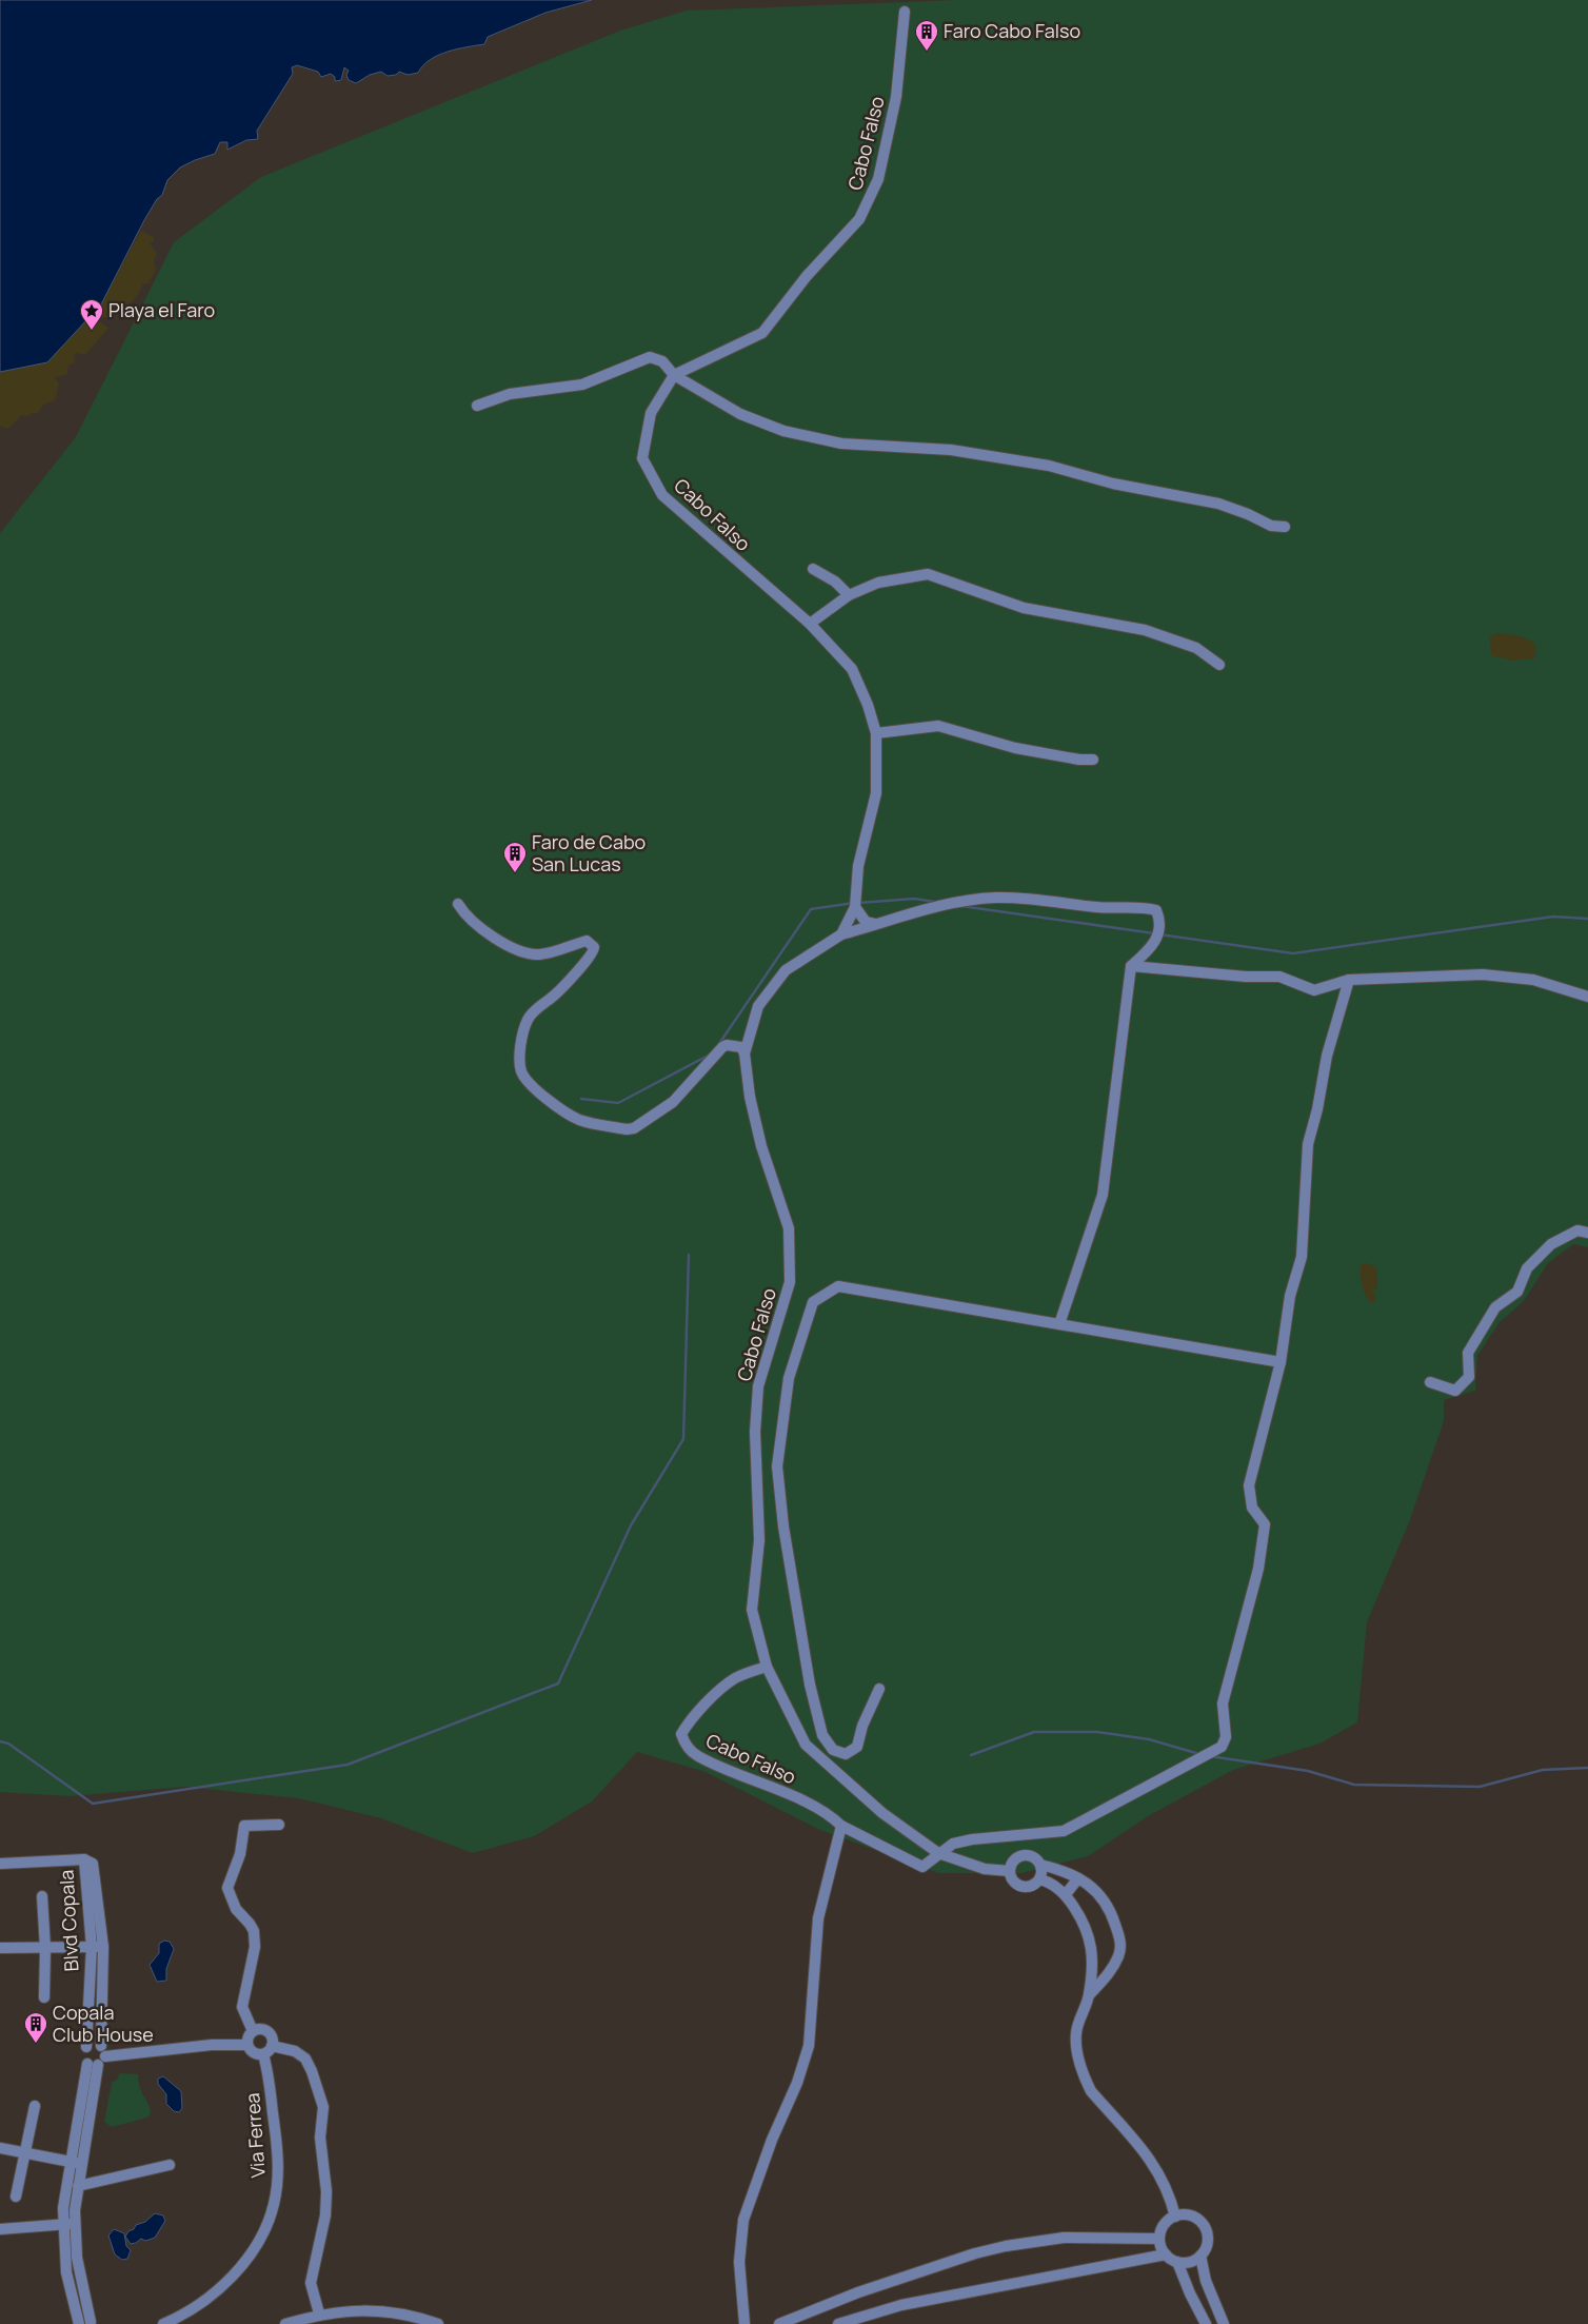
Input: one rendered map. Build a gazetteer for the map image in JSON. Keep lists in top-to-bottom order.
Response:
{
  "streets": {
    "street": ["Cabo Falso", "Blvd Copala", "Via Ferrea"]
  },
  "places": {
    "building": ["Faro Cabo Falso", "Faro de Cabo San Lucas", "Copala Club House"],
    "place": ["Playa el Faro"]
  }
}
